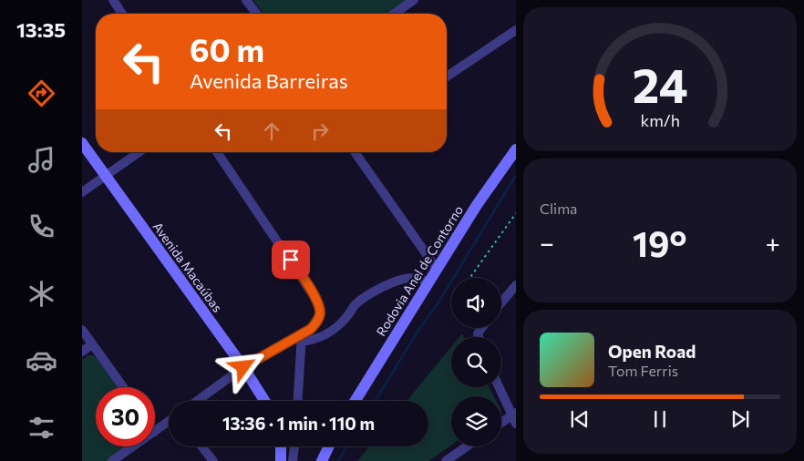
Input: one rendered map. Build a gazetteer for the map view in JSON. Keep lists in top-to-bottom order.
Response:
{
  "streets": {
    "street": ["Avenida Macaúbas", "Rodovia Anel de Contorno"]
  },
  "page": {
    "tabs": "13:35",
    "turn": ["60 m", "Avenida Barreiras"],
    "tile": "Clima",
    "heat": ["−", "19°", "+"],
    "song": ["Open Road", "Tom Ferris"],
    "limit": "30",
    "trip": "13:36 · 1 min · 110 m",
    "gauge": ["24", "km/h"]
  }
}
